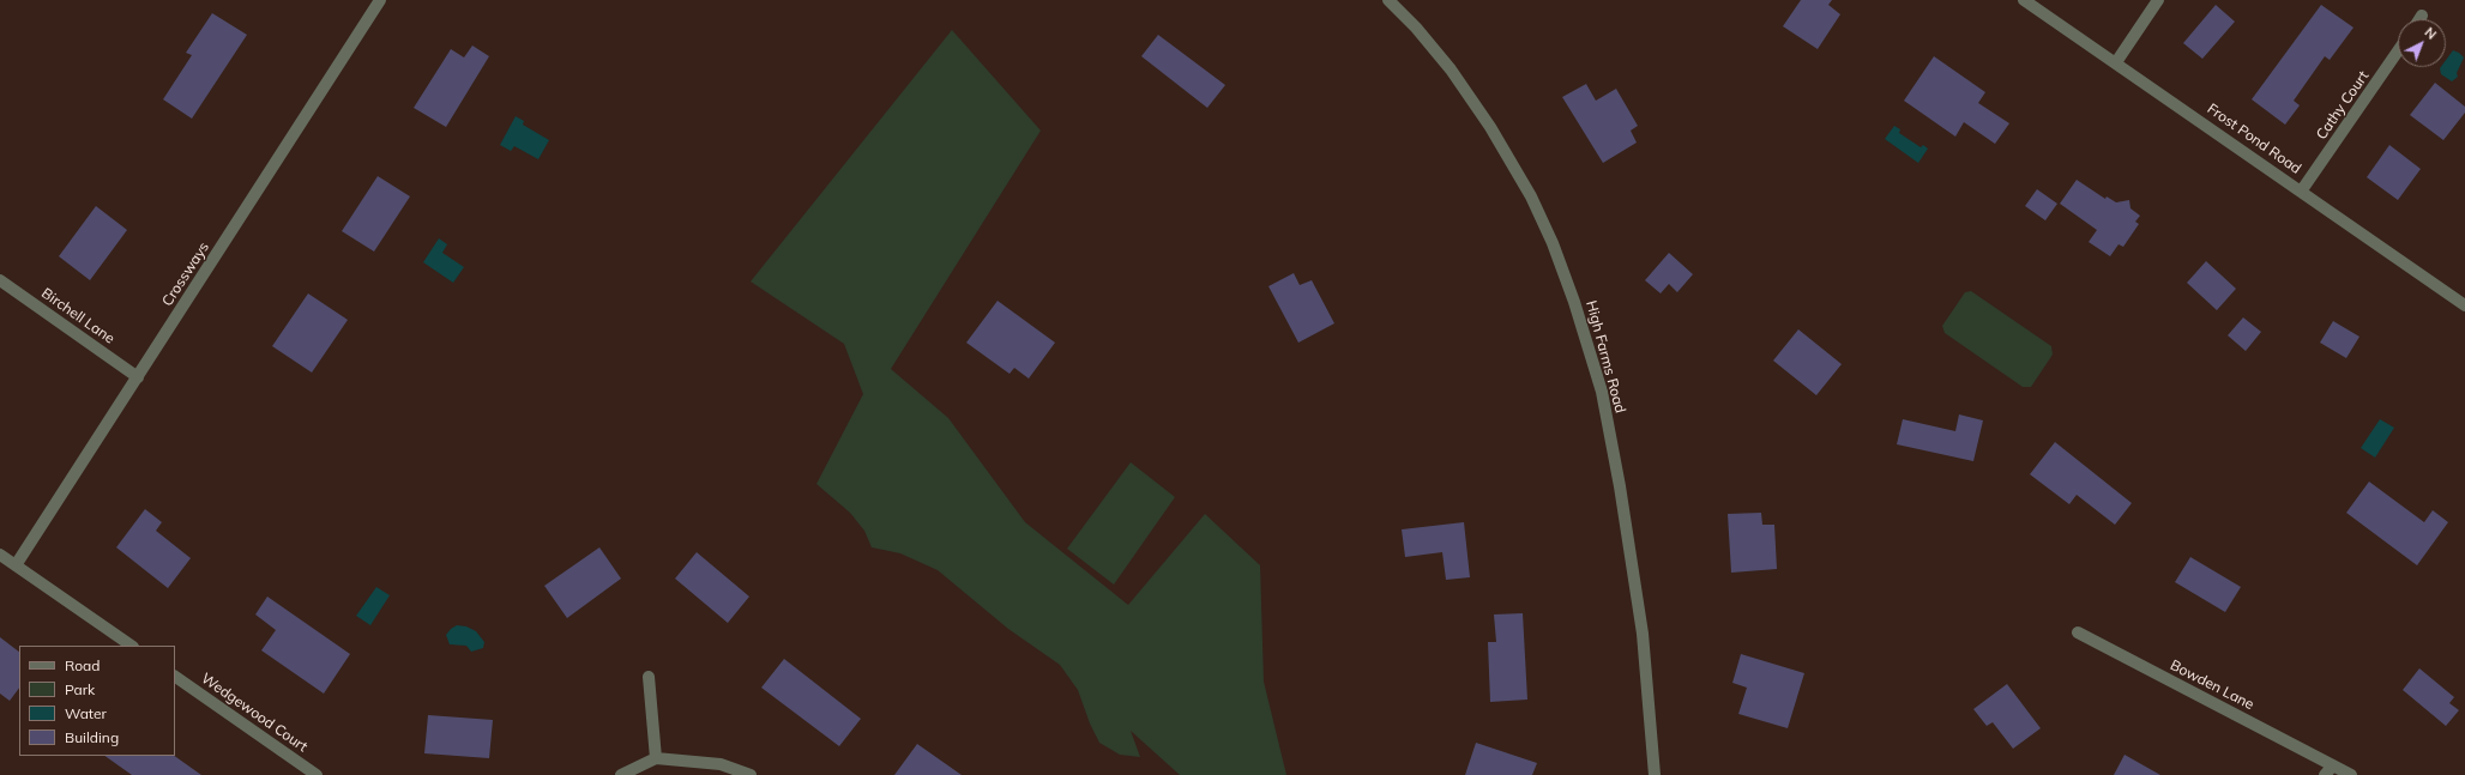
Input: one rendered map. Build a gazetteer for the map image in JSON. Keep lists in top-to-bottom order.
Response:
{
  "streets": {
    "street": [
      "Cathy Court",
      "Frost Pond Road",
      "Crossways",
      "Birchell Lane",
      "High Farms Road",
      "Bowden Lane",
      "Wedgewood Court"
    ]
  },
  "crossings": [
    ["Cathy Court", "Frost Pond Road"],
    ["Crossways", "Birchell Lane"]
  ],
  "legend": [
    "Road",
    "Park",
    "Water",
    "Building"
  ],
  "north": "top right"
}
